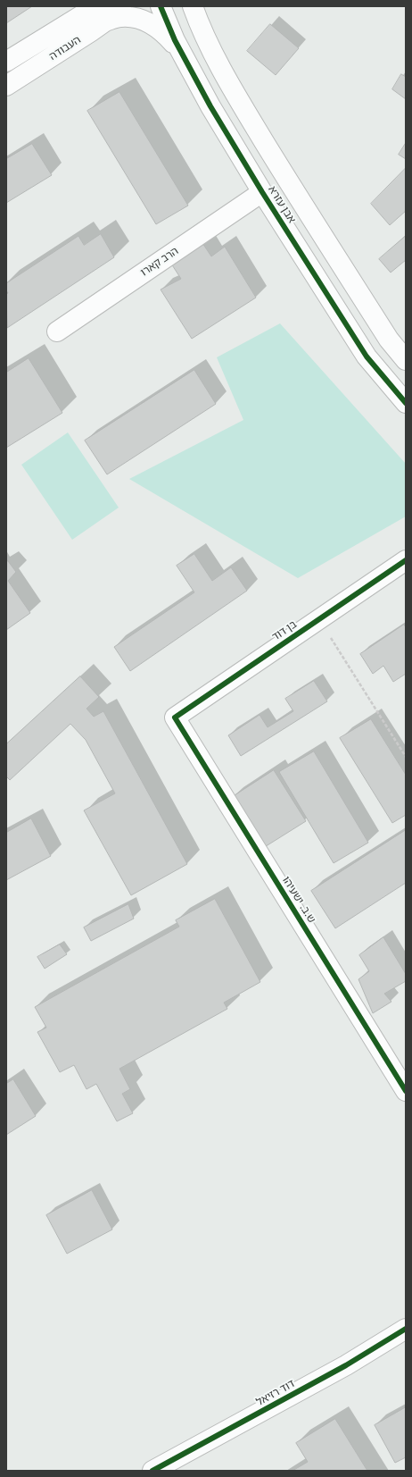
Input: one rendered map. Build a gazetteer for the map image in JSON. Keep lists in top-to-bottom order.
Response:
{
  "streets": {
    "street": [
      "העבודה",
      "אבן עזרא",
      "הרב קארו",
      "בן דוד",
      "ש.ב. ישעיהו",
      "דוד רזיאל"
    ]
  },
  "crossings": [
    ["אבן עזרא", "הרב קארו"],
    ["בן דוד", "ש.ב. ישעיהו"]
  ]
}
